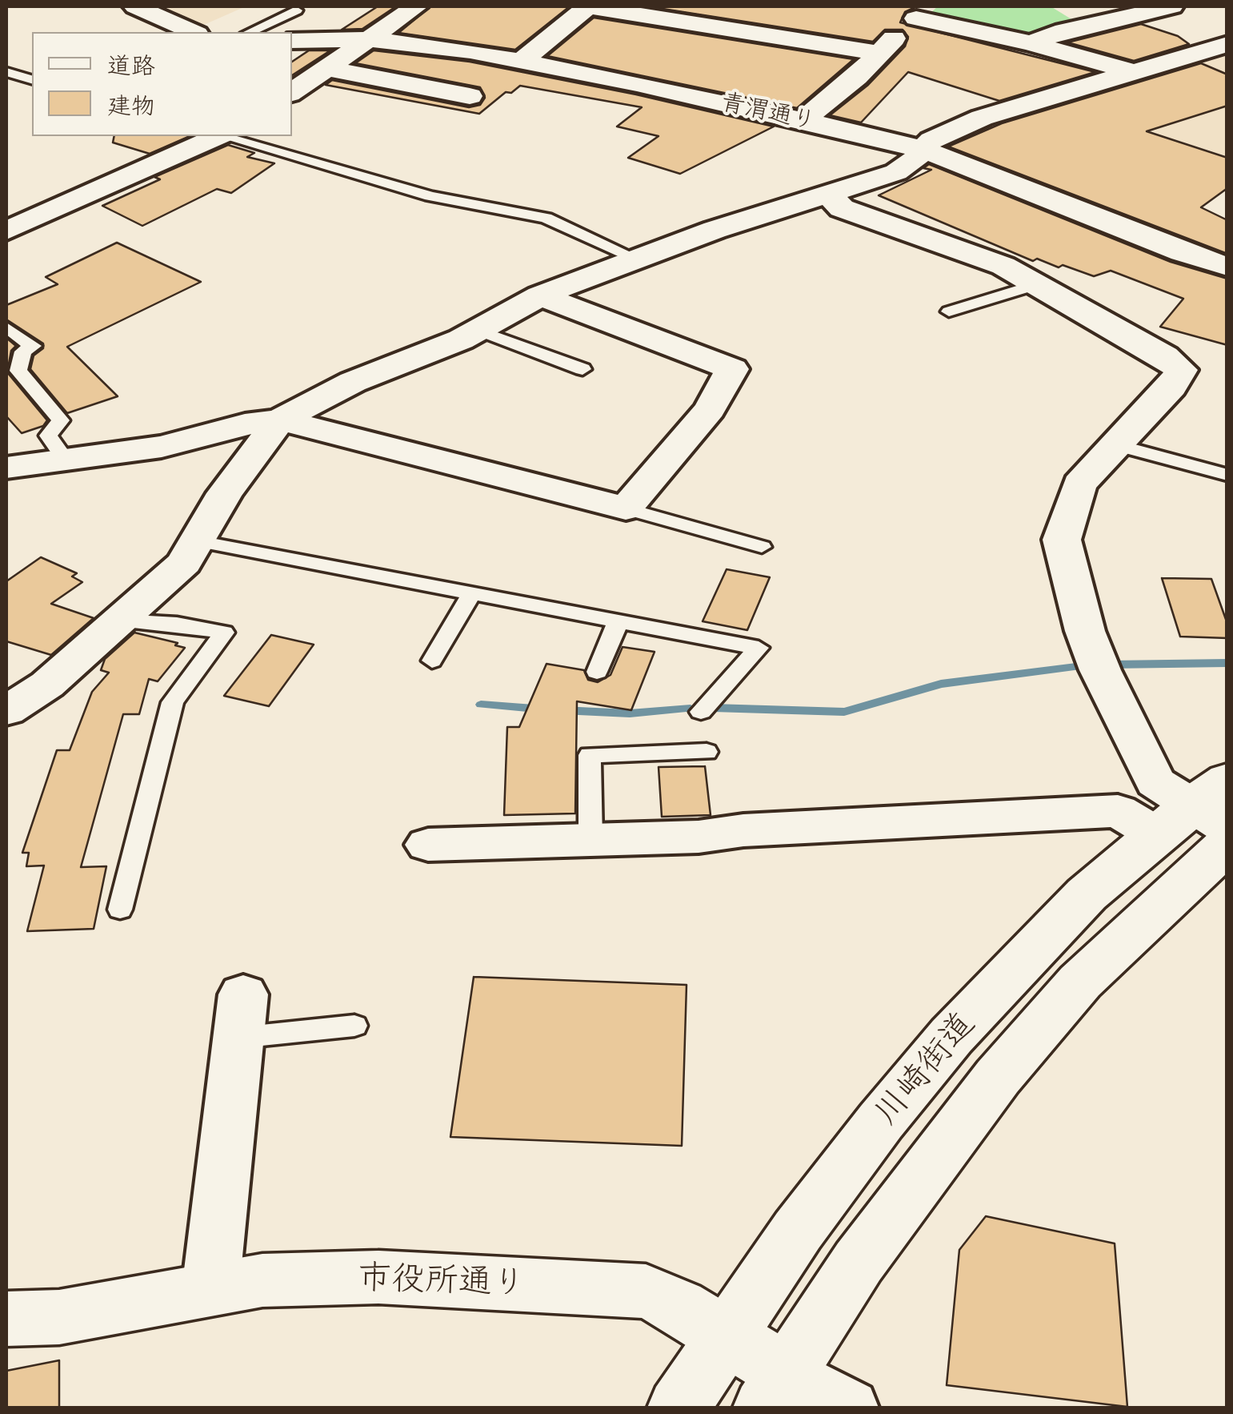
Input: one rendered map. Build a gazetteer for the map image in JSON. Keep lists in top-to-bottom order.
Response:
{
  "streets": {
    "main road": ["川崎街道", "市役所通り"],
    "street": ["青渭通り"]
  },
  "crossings": [
    ["川崎街道", "市役所通り"]
  ],
  "legend": ["道路", "建物"]
}
